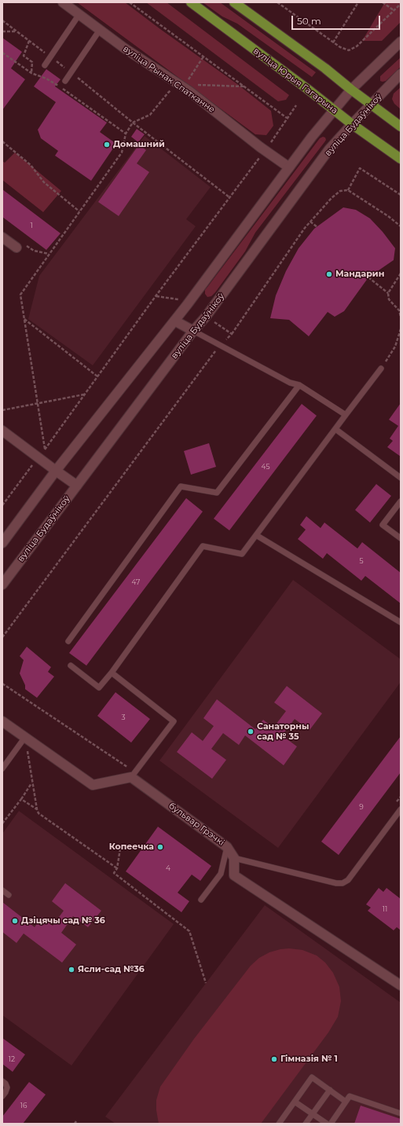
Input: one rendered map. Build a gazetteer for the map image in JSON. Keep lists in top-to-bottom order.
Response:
{
  "streets": {
    "main road": ["вуліца Юрыя Гагарына"],
    "street": ["вуліца Рынак Спатканне", "вуліца Будаўнікоў", "бульвар Грэчкі"]
  },
  "crossings": [
    ["вуліца Юрыя Гагарына", "вуліца Будаўнікоў"]
  ],
  "places": [
    "Домашний",
    "Мандарин",
    "Санаторны сад № 35",
    "Копеечка",
    "Дзіцячы сад № 36",
    "Ясли-сад №36",
    "Гімназія № 1"
  ],
  "house_numbers": [
    "1",
    "45",
    "5",
    "47",
    "3",
    "9",
    "4",
    "11",
    "12",
    "16"
  ],
  "scale_bar": "50 m"
}
